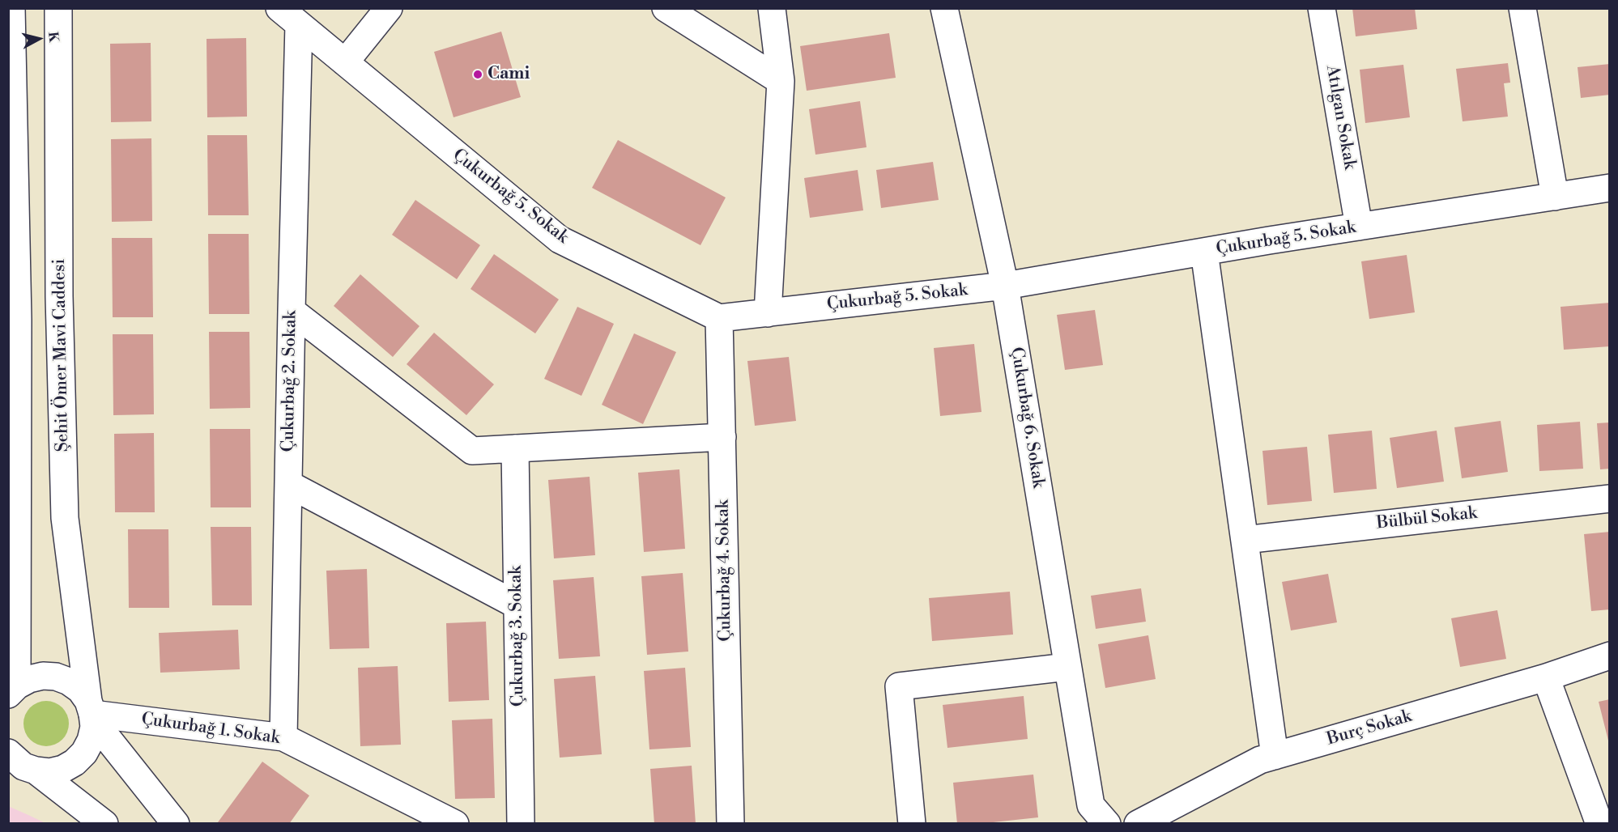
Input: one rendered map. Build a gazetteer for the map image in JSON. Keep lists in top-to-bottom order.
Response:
{
  "streets": {
    "street": [
      "Atılgan Sokak",
      "Çukurbağ 5. Sokak",
      "Şehit Ömer Mavi Caddesi",
      "Çukurbağ 2. Sokak",
      "Çukurbağ 6. Sokak",
      "Bülbül Sokak",
      "Çukurbağ 4. Sokak",
      "Çukurbağ 3. Sokak",
      "Burç Sokak",
      "Çukurbağ 1. Sokak"
    ]
  },
  "crossings": [
    ["Atılgan Sokak", "Çukurbağ 5. Sokak"],
    ["Çukurbağ 5. Sokak", "Çukurbağ 2. Sokak"],
    ["Çukurbağ 5. Sokak", "Çukurbağ 6. Sokak"],
    ["Çukurbağ 5. Sokak", "Çukurbağ 4. Sokak"],
    ["Şehit Ömer Mavi Caddesi", "Çukurbağ 1. Sokak"],
    ["Çukurbağ 2. Sokak", "Çukurbağ 1. Sokak"]
  ],
  "places": ["Cami"],
  "north": "right"
}
